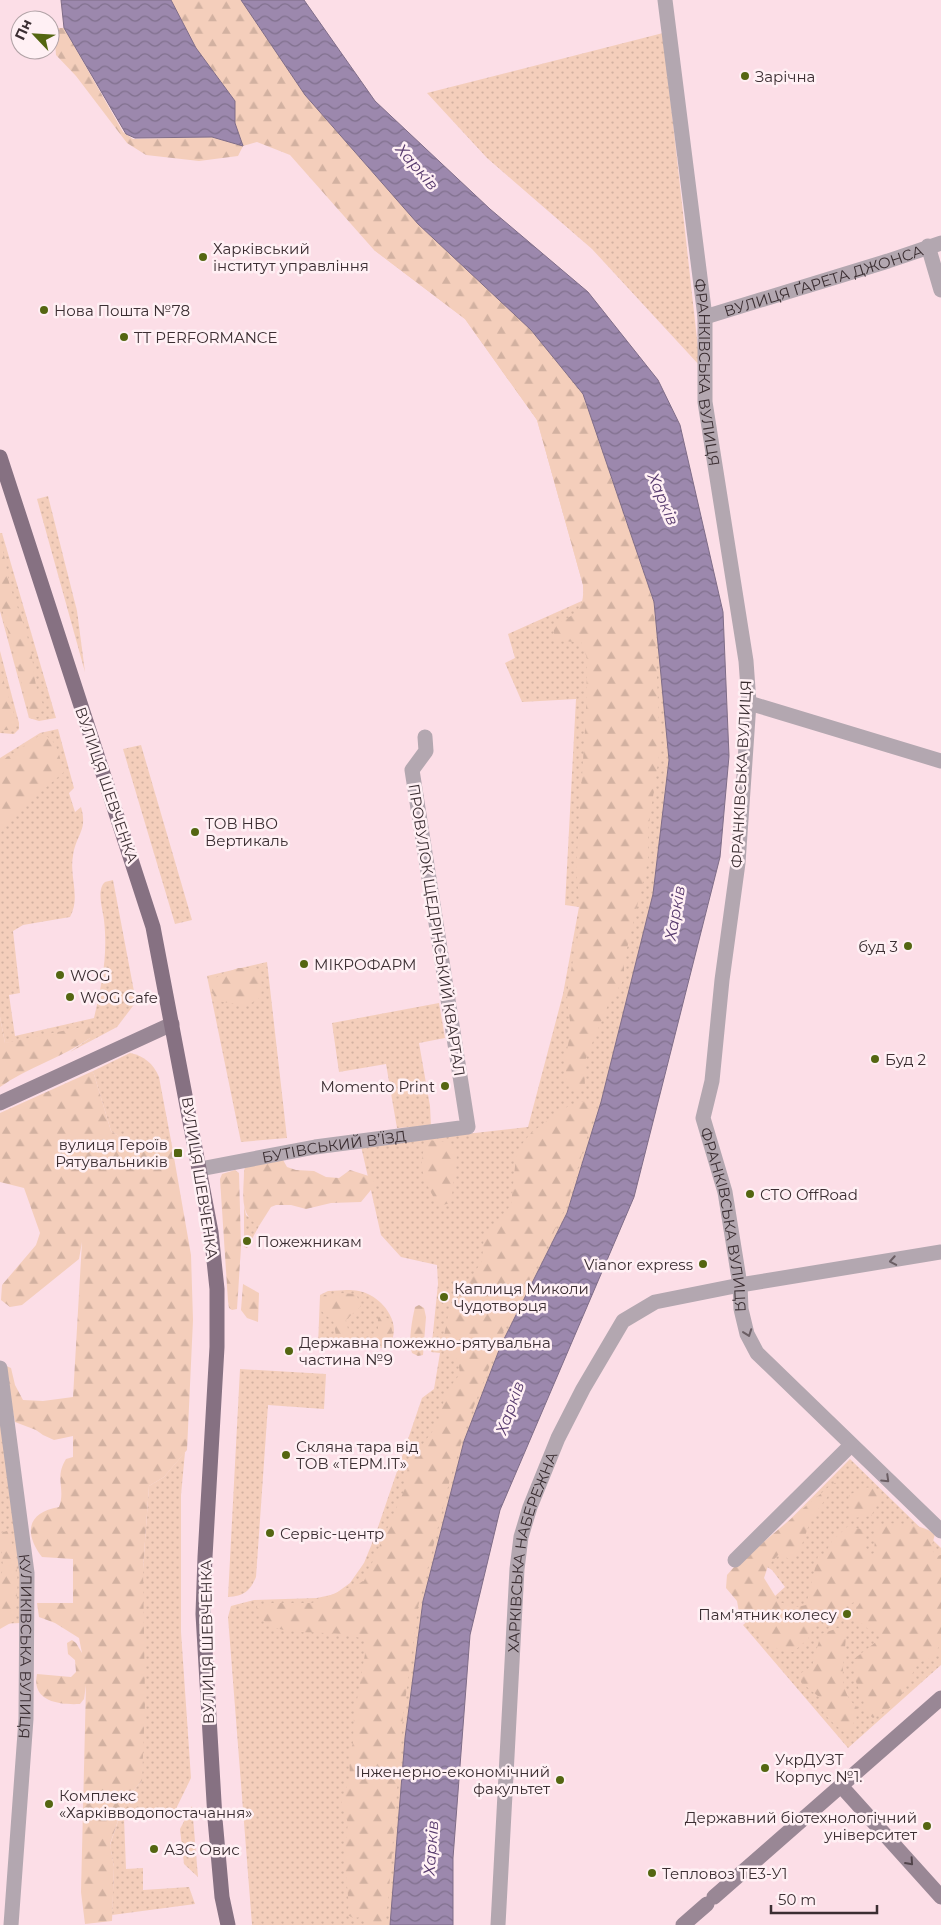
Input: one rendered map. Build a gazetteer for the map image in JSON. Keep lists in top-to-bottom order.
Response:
{
  "streets": {
    "main road": ["ВУЛИЦЯ ШЕВЧЕНКА"],
    "street": [
      "ВУЛИЦЯ ҐАРЕТА ДЖОНСА",
      "ФРАНКІВСЬКА ВУЛИЦЯ",
      "ПРОВУЛОК ЩЕДРІНСЬКИЙ КВАРТАЛ",
      "БУТІВСЬКИЙ В’ЇЗД",
      "ХАРКІВСЬКА НАБЕРЕЖНА",
      "КУЛИКІВСЬКА ВУЛИЦЯ"
    ]
  },
  "crossings": [
    ["ВУЛИЦЯ ҐАРЕТА ДЖОНСА", "ФРАНКІВСЬКА ВУЛИЦЯ"],
    ["ФРАНКІВСЬКА ВУЛИЦЯ", "ХАРКІВСЬКА НАБЕРЕЖНА"],
    ["ВУЛИЦЯ ШЕВЧЕНКА", "БУТІВСЬКИЙ В’ЇЗД"],
    ["ПРОВУЛОК ЩЕДРІНСЬКИЙ КВАРТАЛ", "БУТІВСЬКИЙ В’ЇЗД"]
  ],
  "water": ["Харків"],
  "places": {
    "other": [
      "Зарічна",
      "Харківський інститут управління",
      "Нова Пошта №78",
      "TT PERFORMANCE",
      "ТОВ НВО Вертикаль",
      "буд 3",
      "МІКРОФАРМ",
      "WOG",
      "WOG Cafe",
      "Буд 2",
      "Momento Print",
      "СТО OffRoad",
      "Пожежникам",
      "Vianor express",
      "Каплиця Миколи Чудотворця",
      "Державна пожежно-рятувальна частина №9",
      "Скляна тара від ТОВ «ТЕРМ.ІТ»",
      "Сервіс-центр",
      "Пам'ятник колесу",
      "УкрДУЗТ Корпус №1.",
      "Інженерно-економічний факультет",
      "Комплекс «Харківводопостачання»",
      "Державний біотехнологічний університет",
      "АЗС Овис",
      "Тепловоз ТЕ3-У1"
    ],
    "transit": ["вулиця Героїв Рятувальників"]
  },
  "scale_bar": "50 m",
  "north": "top left"
}
